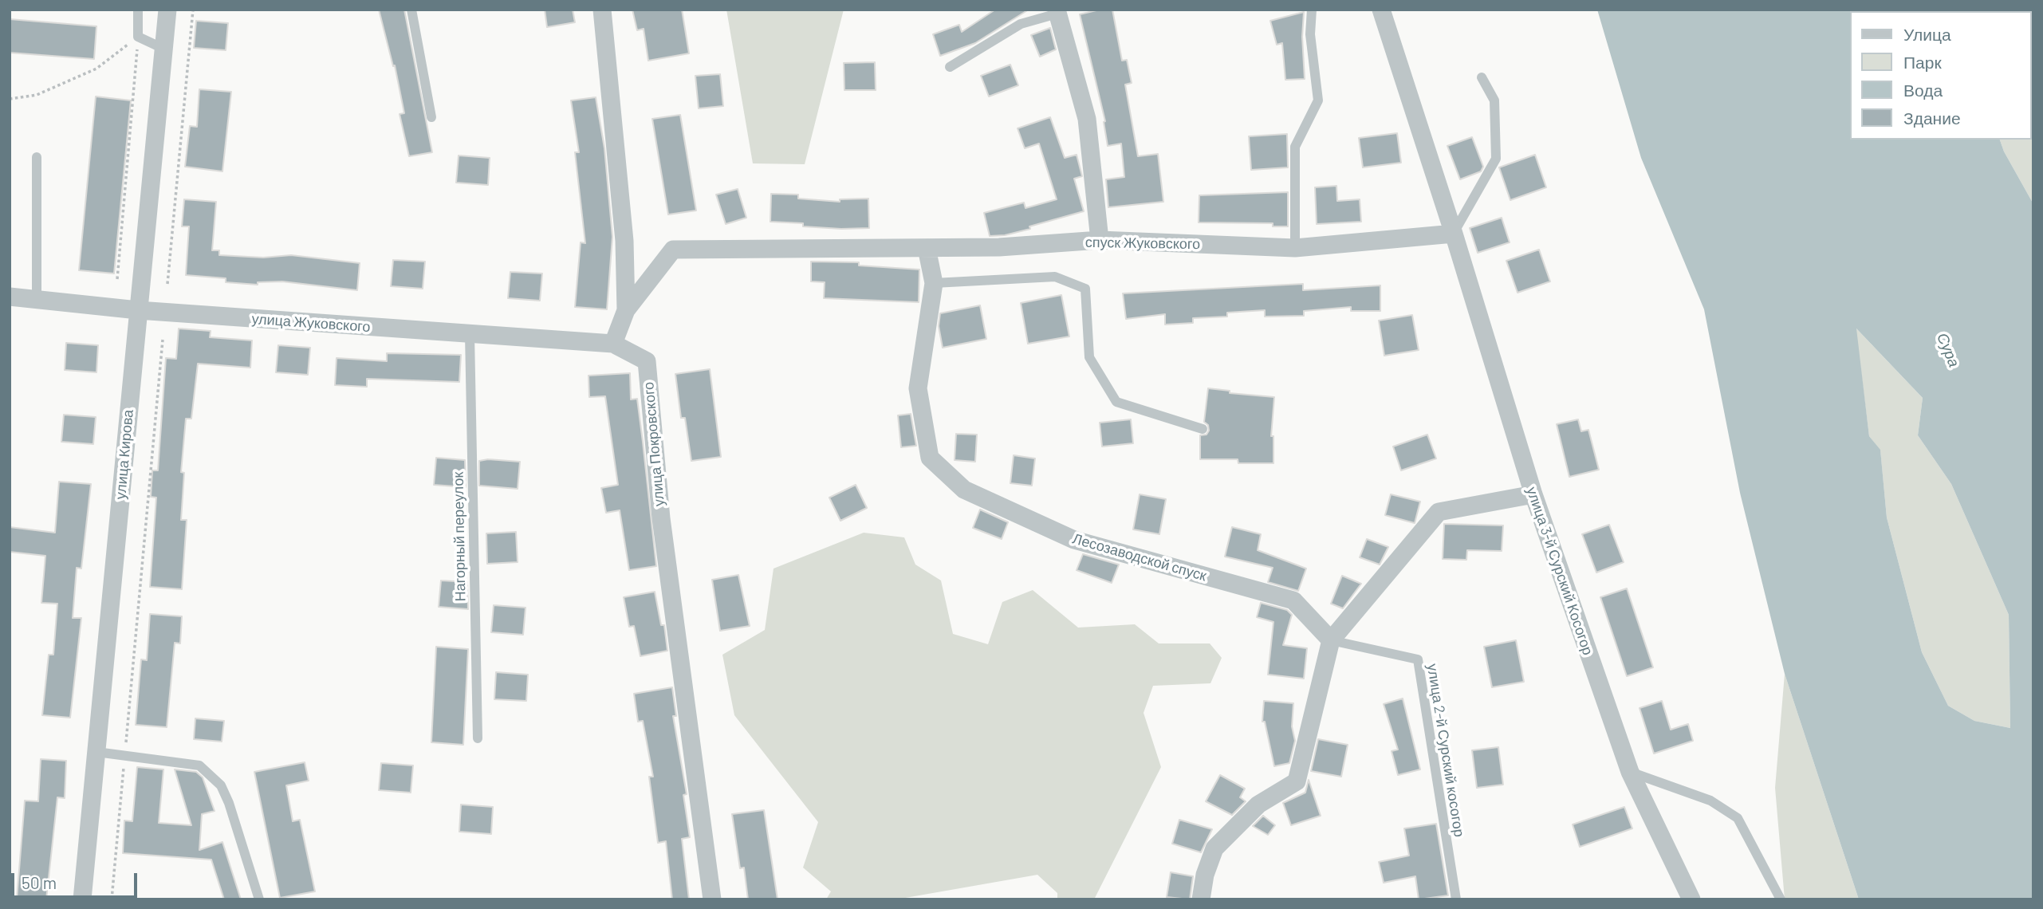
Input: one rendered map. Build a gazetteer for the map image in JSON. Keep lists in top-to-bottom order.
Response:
{
  "streets": {
    "street": [
      "спуск Жуковского",
      "улица Жуковского",
      "улица Покровского",
      "улица Кирова",
      "Лесозаводской спуск",
      "улица 3-й Сурский Косогор"
    ],
    "lane": ["Нагорный переулок", "улица 2-й Сурский косогор"]
  },
  "crossings": [
    ["спуск Жуковского", "Лесозаводской спуск"],
    ["спуск Жуковского", "улица 3-й Сурский Косогор"],
    ["улица Жуковского", "улица Покровского"],
    ["улица Жуковского", "улица Кирова"],
    ["улица Жуковского", "Нагорный переулок"],
    ["Лесозаводской спуск", "улица 2-й Сурский косогор"]
  ],
  "water": ["Сура"],
  "legend": [
    "Улица",
    "Парк",
    "Вода",
    "Здание"
  ],
  "scale_bar": "50 m"
}
